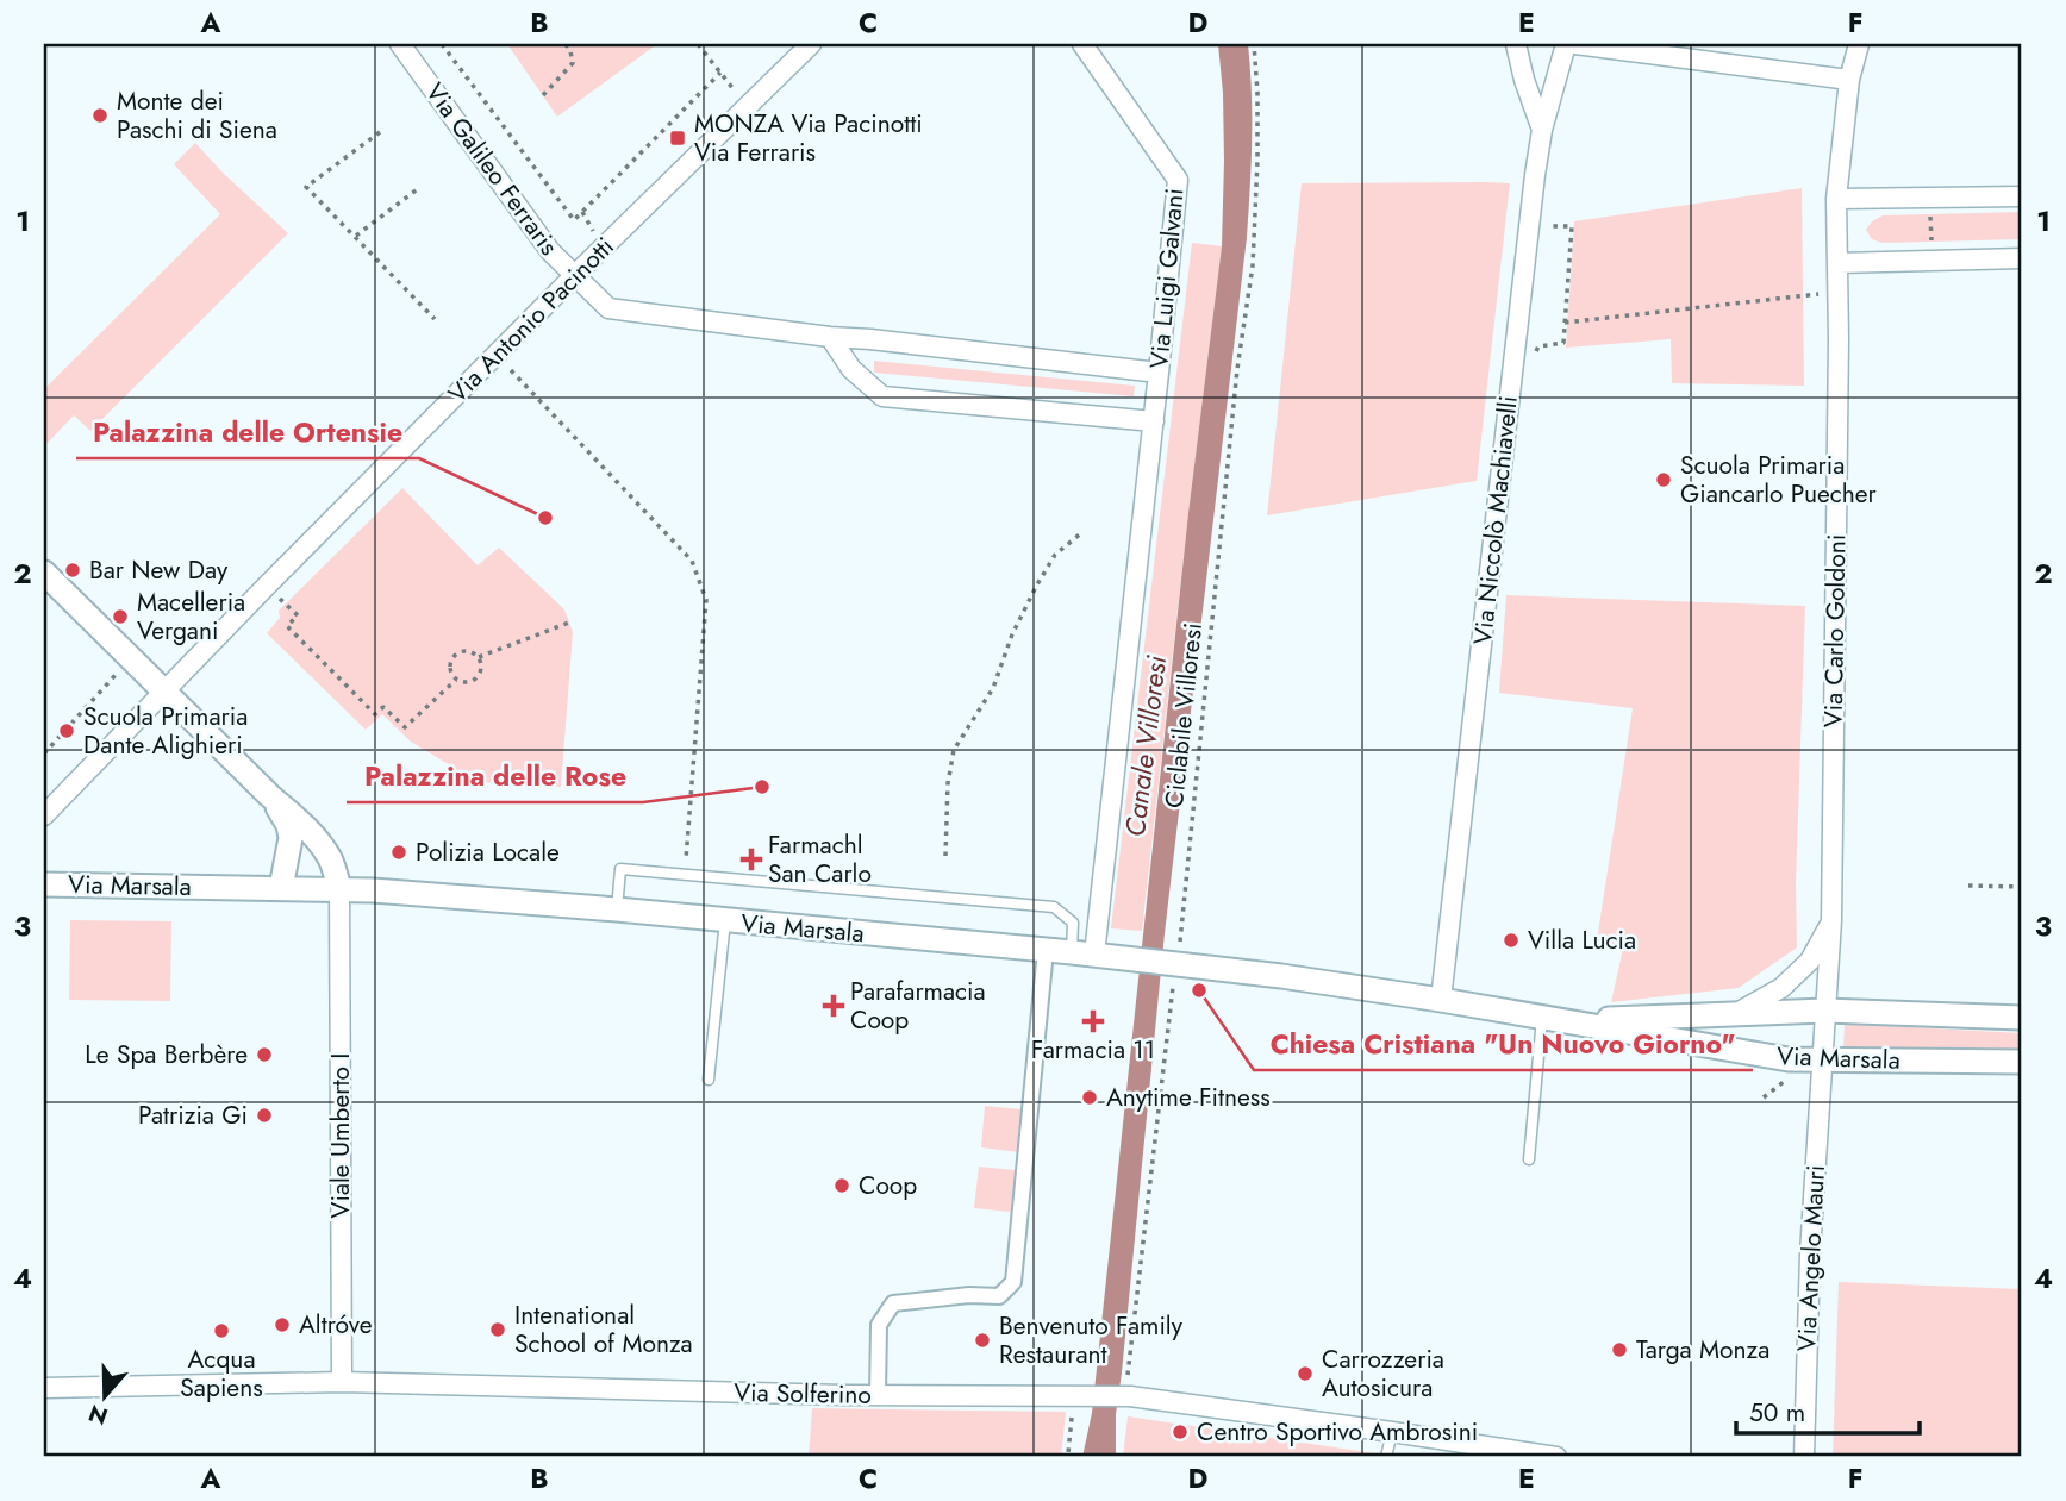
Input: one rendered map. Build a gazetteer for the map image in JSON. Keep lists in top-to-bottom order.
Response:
{
  "streets": {
    "street": [
      "Via Galileo Ferraris",
      "Via Luigi Galvani",
      "Via Antonio Pacinotti",
      "Via Niccolò Machiavelli",
      "Via Carlo Goldoni",
      "Via Marsala",
      "Viale Umberto I",
      "Via Angelo Mauri",
      "Via Solferino"
    ],
    "path": ["Ciclabile Villoresi"]
  },
  "crossings": [
    ["Via Galileo Ferraris", "Via Luigi Galvani"],
    ["Via Galileo Ferraris", "Via Antonio Pacinotti"],
    ["Via Luigi Galvani", "Via Marsala"],
    ["Via Niccolò Machiavelli", "Via Marsala"],
    ["Via Carlo Goldoni", "Via Marsala"],
    ["Via Carlo Goldoni", "Via Angelo Mauri"],
    ["Ciclabile Villoresi", "Via Marsala"],
    ["Ciclabile Villoresi", "Via Solferino"],
    ["Via Marsala", "Viale Umberto I"],
    ["Via Marsala", "Via Angelo Mauri"],
    ["Viale Umberto I", "Via Solferino"]
  ],
  "water": ["Canale Villoresi"],
  "places": {
    "other": [
      "Monte dei Paschi di Siena",
      "Scuola Primaria Giancarlo Puecher",
      "Palazzina delle Ortensie",
      "Bar New Day",
      "Macelleria Vergani",
      "Scuola Primaria Dante Alighieri",
      "Palazzina delle Rose",
      "Polizia Locale",
      "Villa Lucia",
      "Chiesa Cristiana \"Un Nuovo Giorno\"",
      "Le Spa Berbère",
      "Anytime Fitness",
      "Patrizia Gi",
      "Coop",
      "Altróve",
      "Intenational School of Monza",
      "Acqua Sapiens",
      "Benvenuto Family Restaurant",
      "Targa Monza",
      "Carrozzeria Autosicura",
      "Centro Sportivo Ambrosini"
    ],
    "transit": ["MONZA Via Pacinotti Via Ferraris"],
    "health": ["Farmachl San Carlo", "Parafarmacia Coop", "Farmacia 11"]
  },
  "scale_bar": "50 m",
  "north": "bottom",
  "grid": {
    "columns": [
      "A",
      "B",
      "C",
      "D",
      "E",
      "F"
    ],
    "rows": [
      "1",
      "2",
      "3",
      "4"
    ]
  }
}
